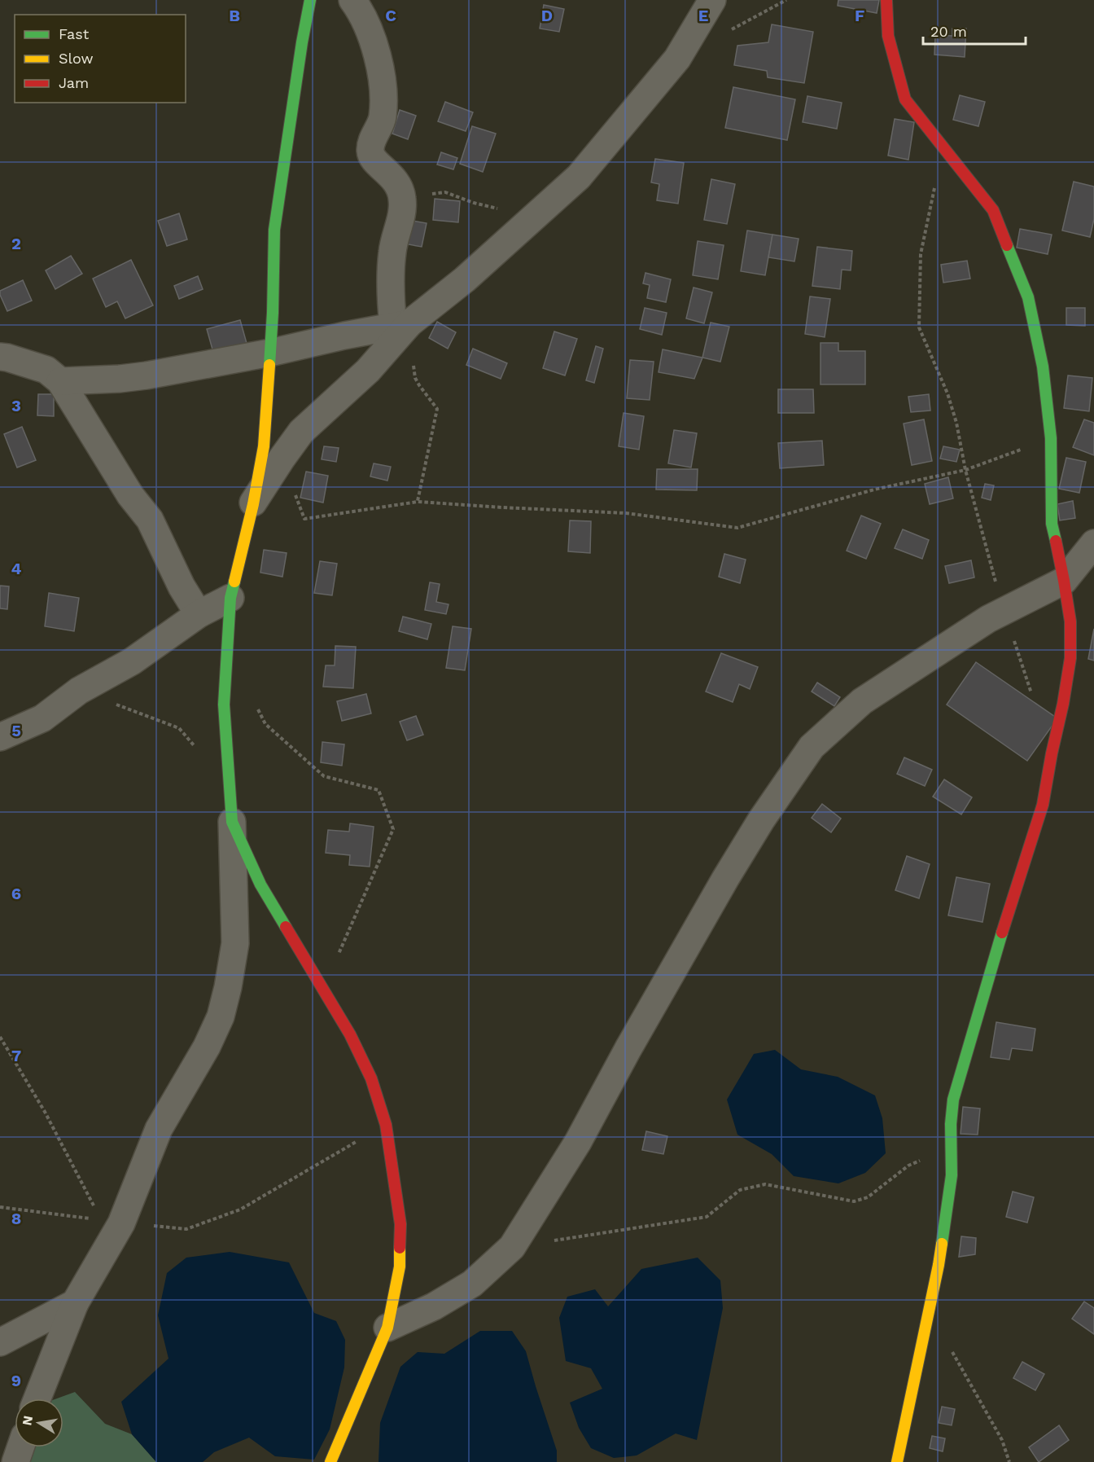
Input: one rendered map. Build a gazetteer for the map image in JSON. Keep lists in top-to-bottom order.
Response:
{
  "legend": ["Fast", "Slow", "Jam"],
  "scale_bar": "20 m",
  "north": "left",
  "grid": {
    "columns": [
      "B",
      "C",
      "D",
      "E",
      "F"
    ],
    "rows": [
      "2",
      "3",
      "4",
      "5",
      "6",
      "7",
      "8",
      "9"
    ]
  }
}
